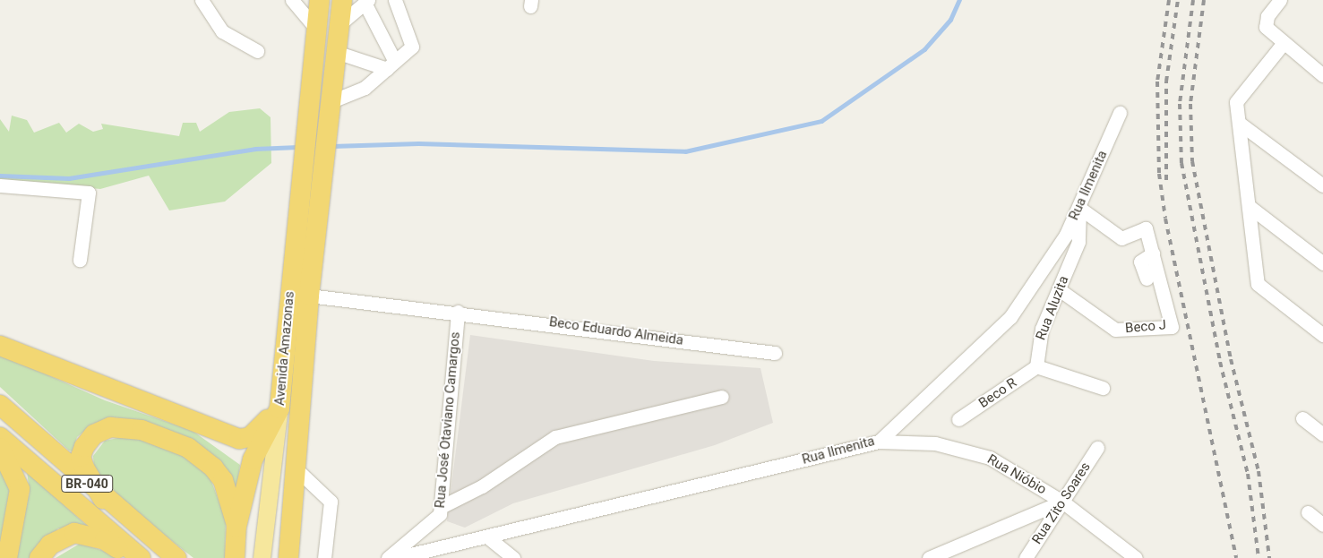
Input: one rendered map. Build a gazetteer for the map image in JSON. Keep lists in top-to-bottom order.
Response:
{
  "streets": {
    "highway": ["Avenida Amazonas", "BR-040"],
    "street": [
      "Rua Ilmenita",
      "Rua Aluzita",
      "Beco J",
      "Beco Eduardo Almeida",
      "Beco R",
      "Rua José Otaviano Camargos",
      "Rua Nióbio",
      "Rua Zito Soares"
    ]
  },
  "crossings": [
    ["Rua Ilmenita", "Rua Aluzita"],
    ["Rua Ilmenita", "Rua Nióbio"],
    ["Rua Aluzita", "Beco J"],
    ["Rua Aluzita", "Beco R"],
    ["Beco Eduardo Almeida", "Avenida Amazonas"],
    ["Beco Eduardo Almeida", "Rua José Otaviano Camargos"],
    ["Rua Nióbio", "Rua Zito Soares"]
  ]
}
